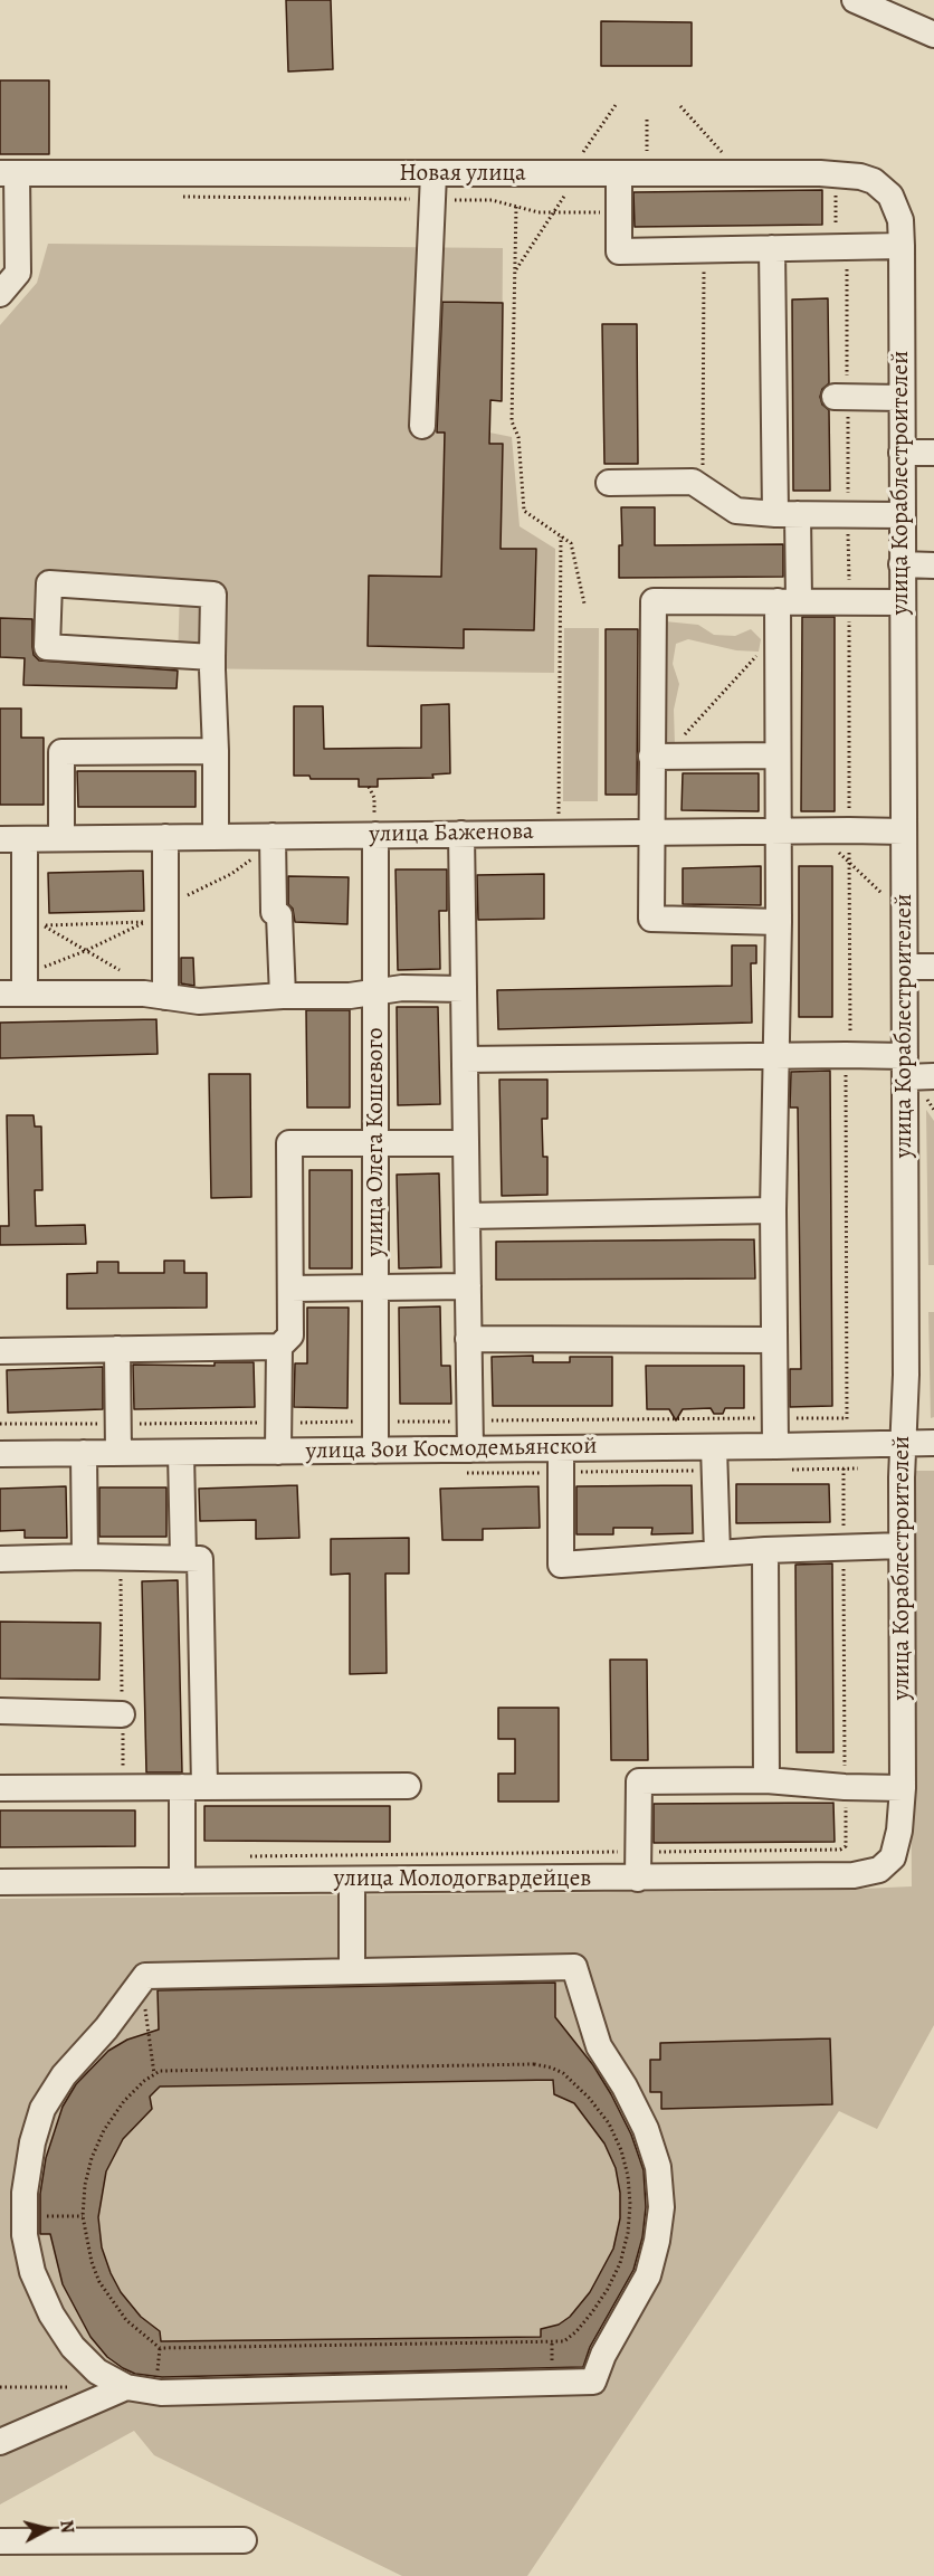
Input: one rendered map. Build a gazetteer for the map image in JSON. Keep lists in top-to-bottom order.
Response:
{
  "streets": {
    "street": [
      "Новая улица",
      "улица Кораблестроителей",
      "улица Баженова",
      "улица Олега Кошевого",
      "улица Зои Космодемьянской",
      "улица Молодогвардейцев"
    ]
  },
  "crossings": [
    ["Новая улица", "улица Кораблестроителей"],
    ["улица Кораблестроителей", "улица Баженова"],
    ["улица Кораблестроителей", "улица Зои Космодемьянской"],
    ["улица Кораблестроителей", "улица Молодогвардейцев"],
    ["улица Баженова", "улица Олега Кошевого"],
    ["улица Олега Кошевого", "улица Зои Космодемьянской"]
  ],
  "north": "right"
}
